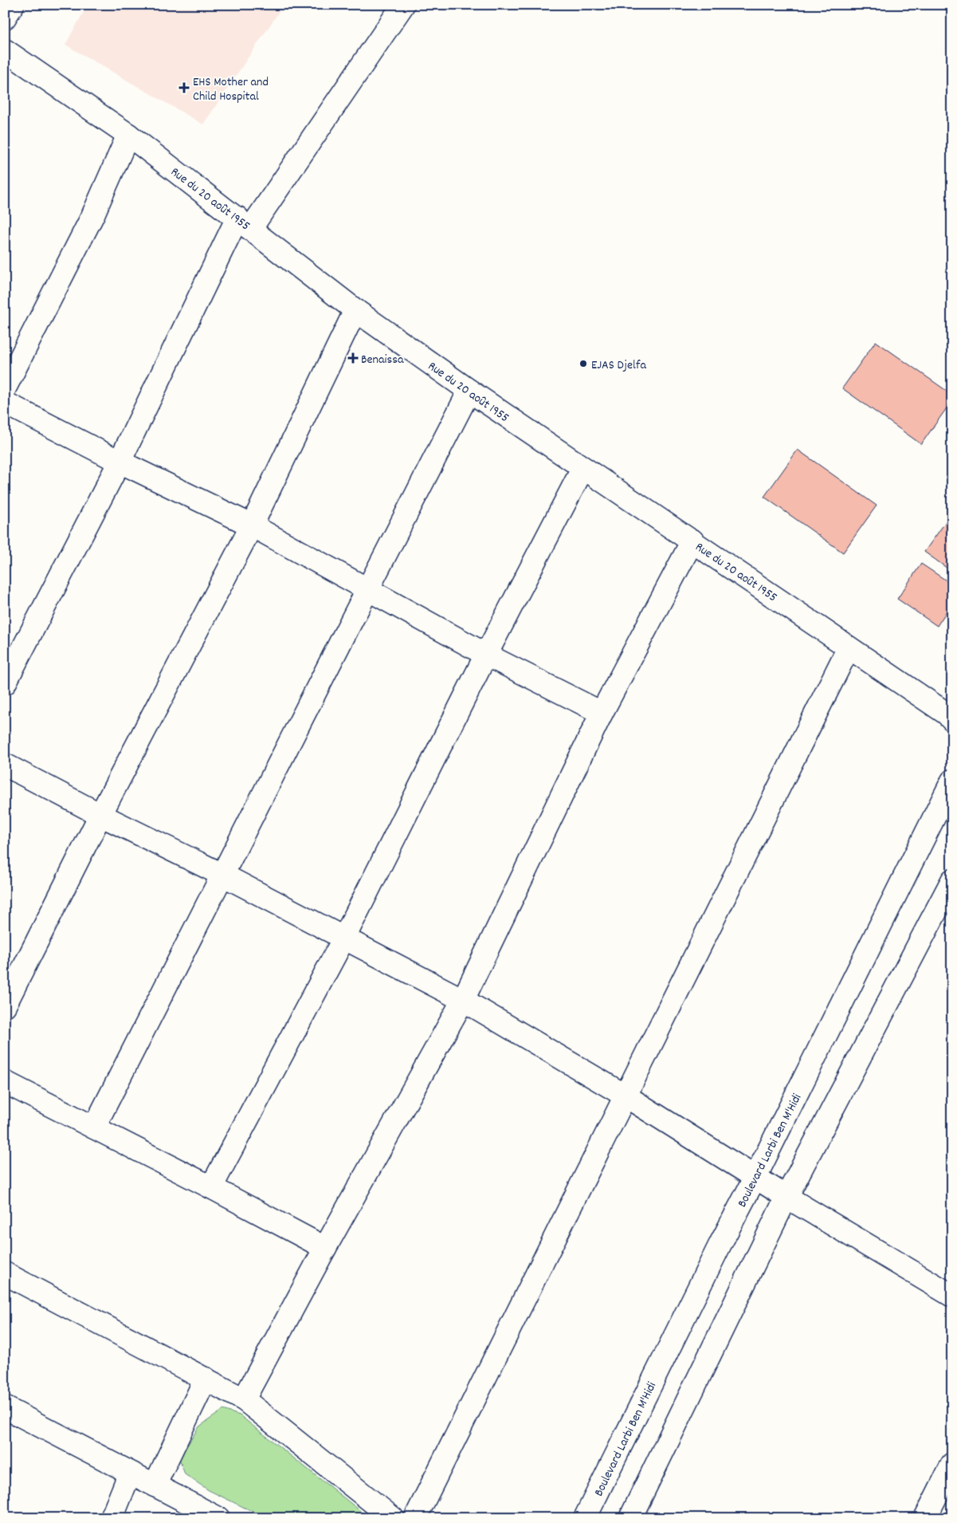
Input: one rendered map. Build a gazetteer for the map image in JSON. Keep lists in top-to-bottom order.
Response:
{
  "streets": {
    "street": ["Rue du 20 août 1955", "Boulevard Larbi Ben M'Hidi"]
  },
  "places": {
    "health": ["EHS Mother and Child Hospital", "Benaissa"],
    "other": ["EJAS Djelfa"]
  }
}
